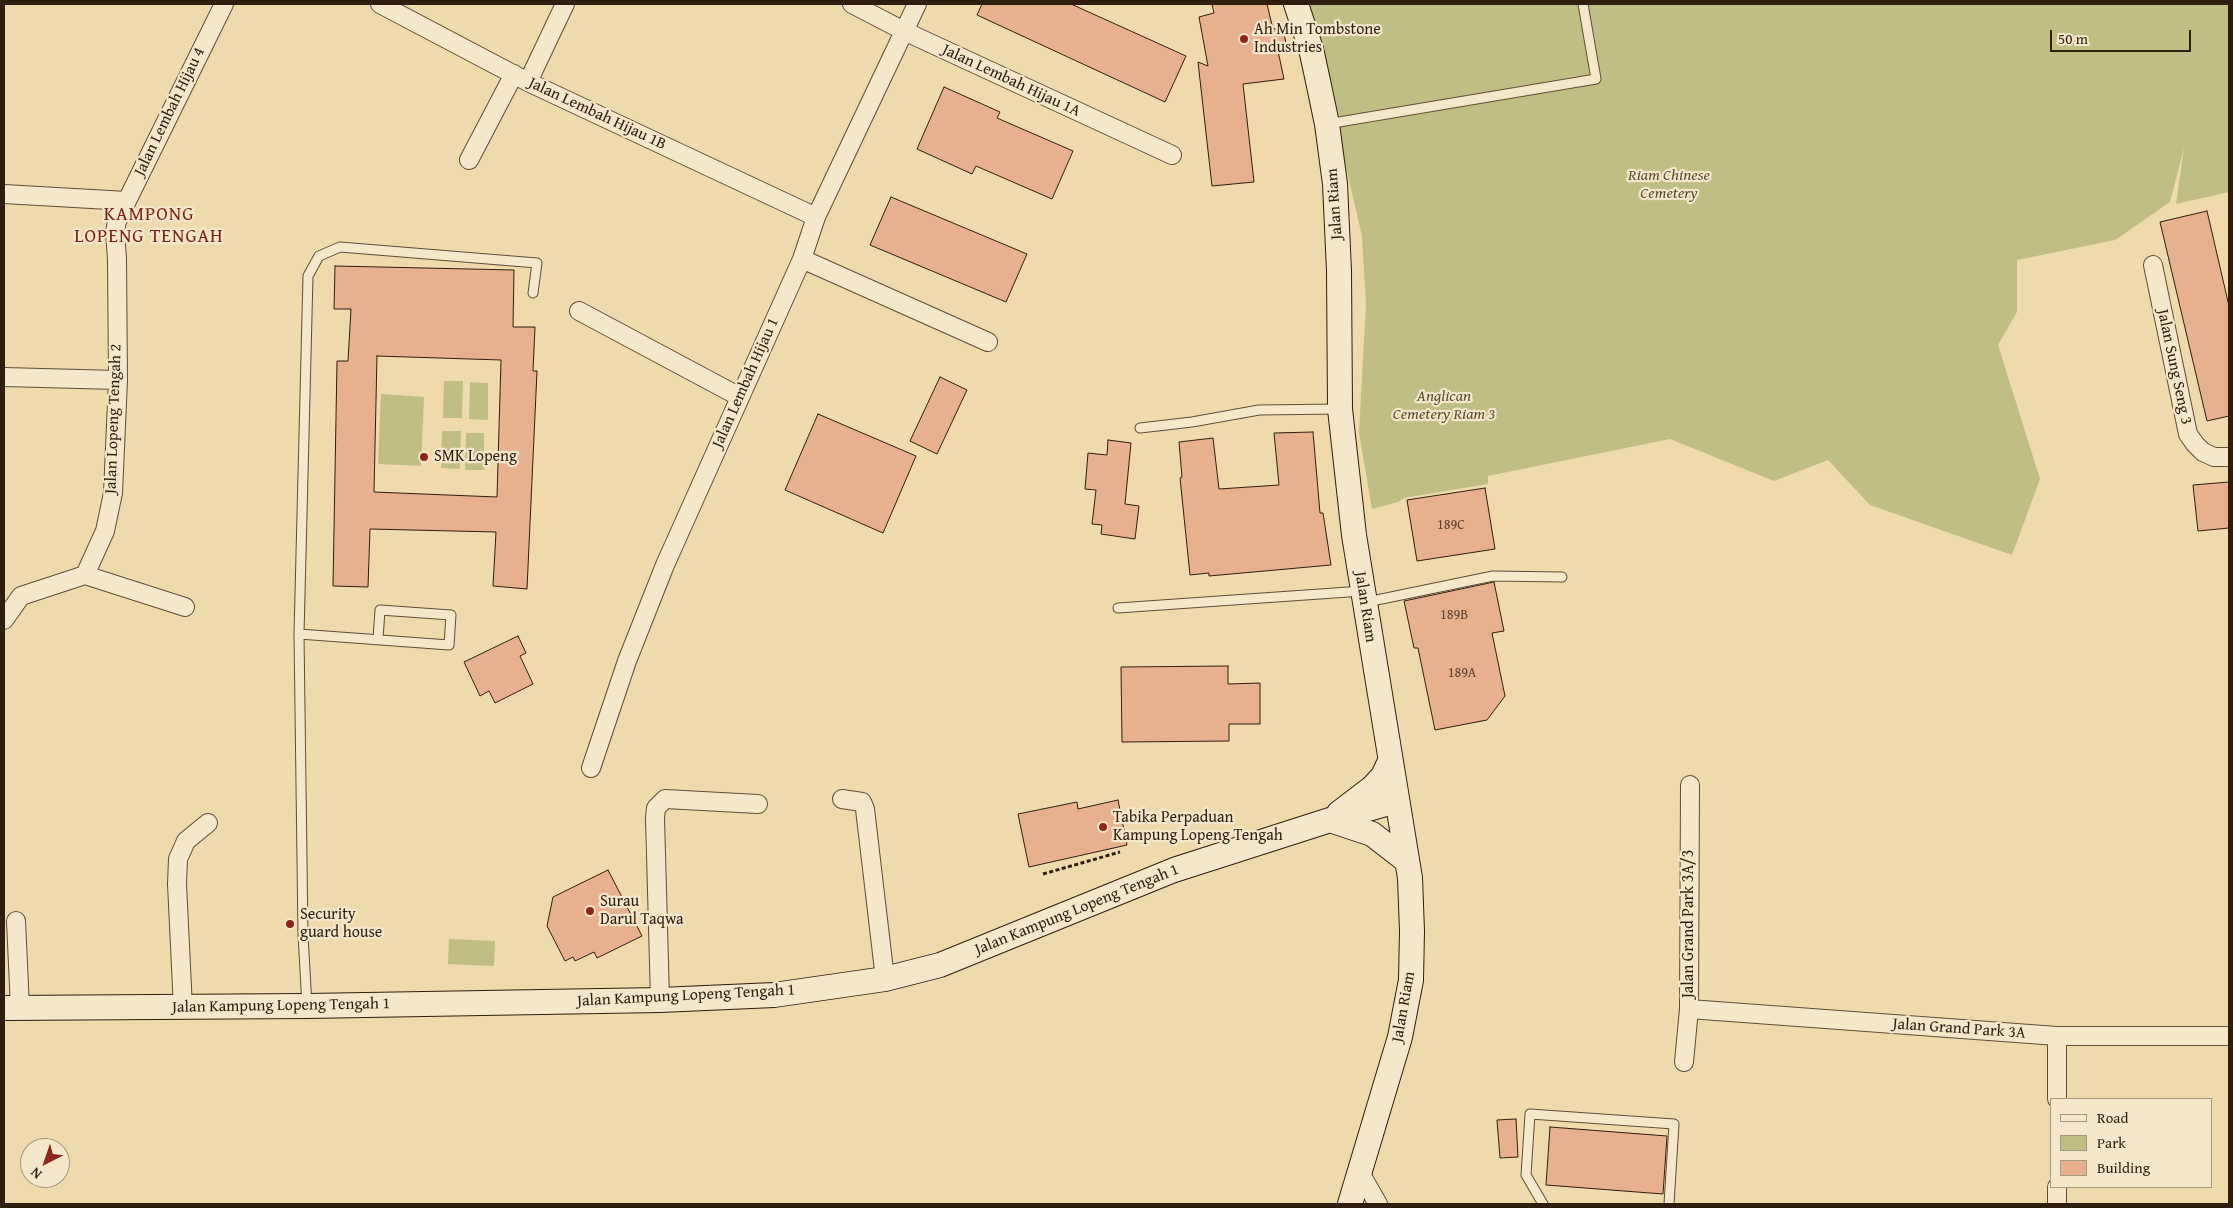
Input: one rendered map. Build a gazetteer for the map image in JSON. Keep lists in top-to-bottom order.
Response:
{
  "streets": {
    "street": [
      "Jalan Lembah Hijau 1A",
      "Jalan Lembah Hijau 4",
      "Jalan Lembah Hijau 1B",
      "Jalan Riam",
      "Jalan Sung Seng 3",
      "Jalan Lembah Hijau 1",
      "Jalan Lopeng Tengah 2",
      "Jalan Kampung Lopeng Tengah 1",
      "Jalan Grand Park 3A/3",
      "Jalan Grand Park 3A"
    ]
  },
  "crossings": [
    ["Jalan Lembah Hijau 1A", "Jalan Lembah Hijau 1"],
    ["Jalan Lembah Hijau 4", "Jalan Lopeng Tengah 2"],
    ["Jalan Lembah Hijau 1B", "Jalan Lembah Hijau 1"],
    ["Jalan Riam", "Jalan Kampung Lopeng Tengah 1"],
    ["Jalan Grand Park 3A/3", "Jalan Grand Park 3A"]
  ],
  "districts": ["KAMPONG LOPENG TENGAH"],
  "parks": ["Riam Chinese Cemetery", "Anglican Cemetery Riam 3"],
  "places": [
    "Ah Min Tombstone Industries",
    "SMK Lopeng",
    "Tabika Perpaduan Kampung Lopeng Tengah",
    "Surau Darul Taqwa",
    "Security guard house"
  ],
  "house_numbers": ["189C", "189B", "189A"],
  "legend": ["Road", "Park", "Building"],
  "scale_bar": "50 m",
  "north": "bottom left"
}
